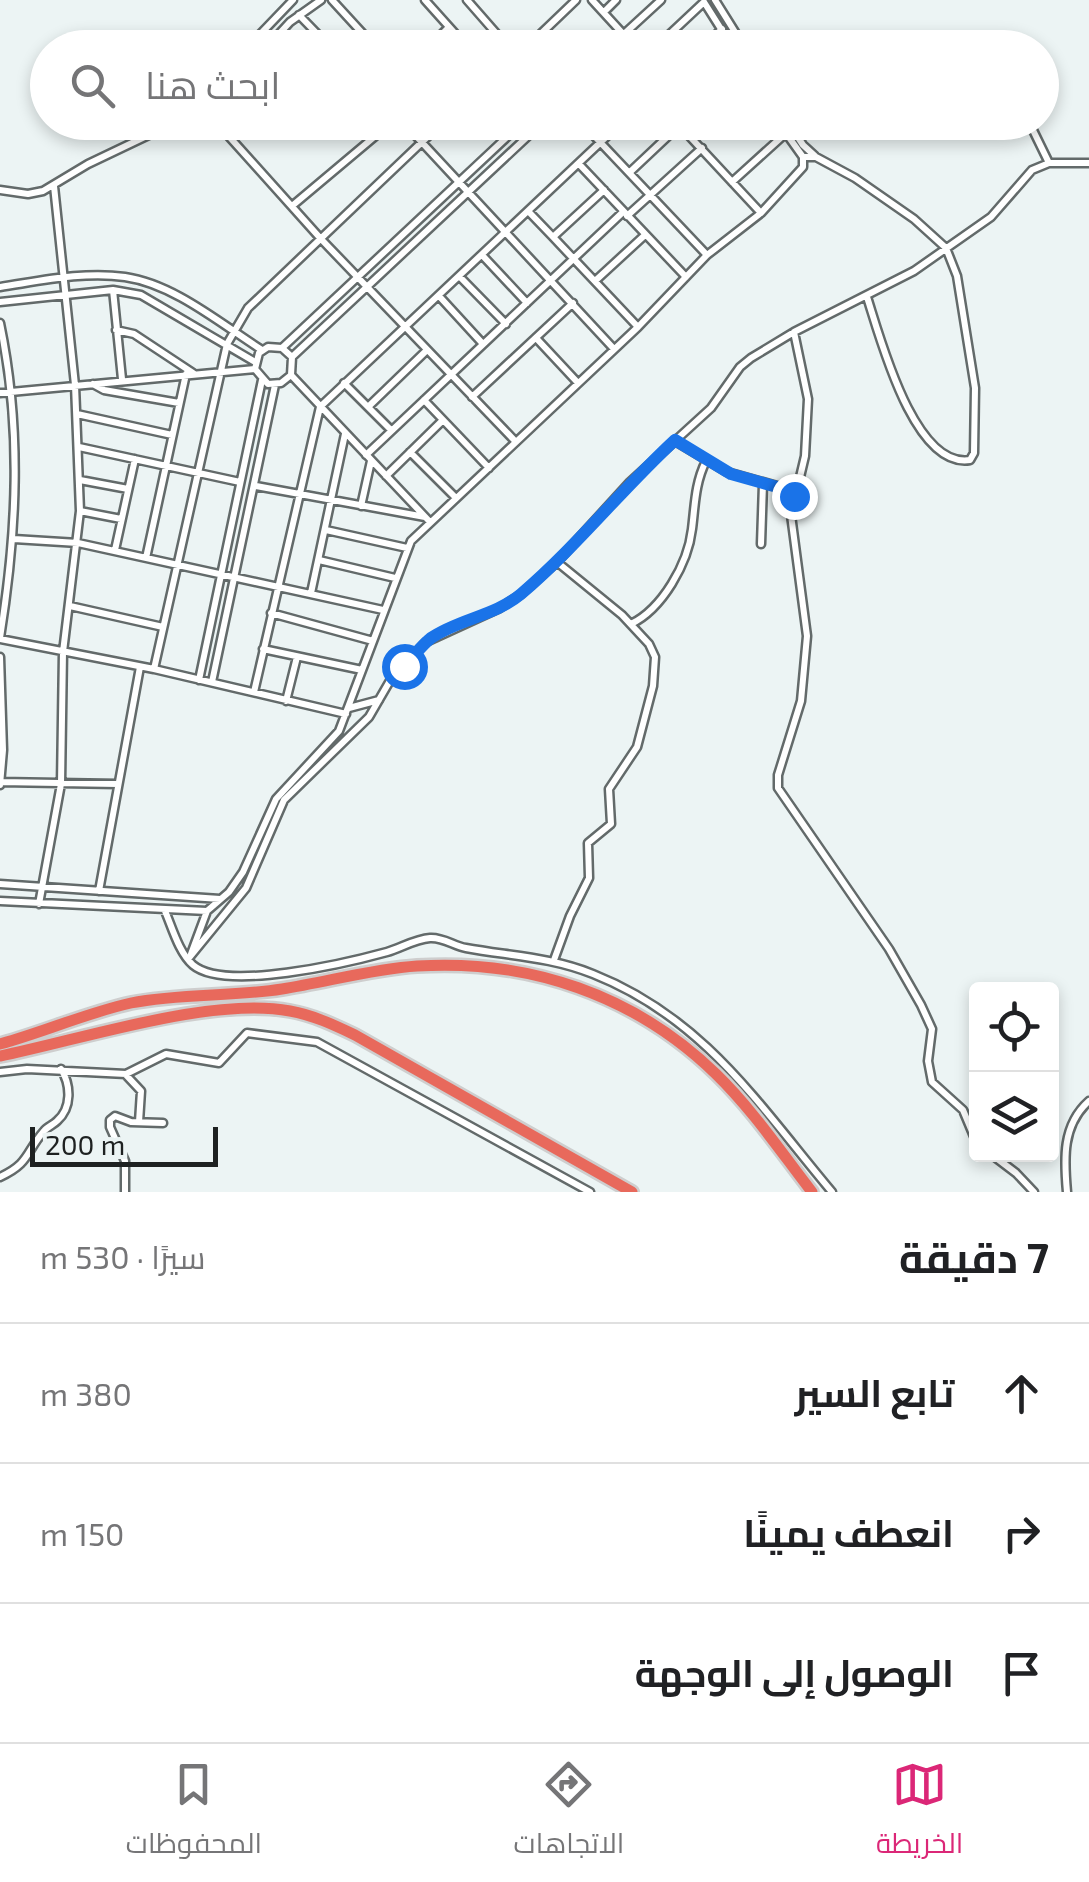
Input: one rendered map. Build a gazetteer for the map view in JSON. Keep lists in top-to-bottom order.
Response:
{
  "scale_bar": "200 m",
  "page": {
    "search": "ابحث هنا",
    "scale": "200 m",
    "heading": ["7 دقيقة", "سيرًا · 530 m"],
    "list": [
      ["تابع السير", "380 m"],
      ["انعطف يمينًا", "150 m"],
      "الوصول إلى الوجهة"
    ],
    "nav": ["الخريطة", "الاتجاهات", "المحفوظات"]
  }
}
